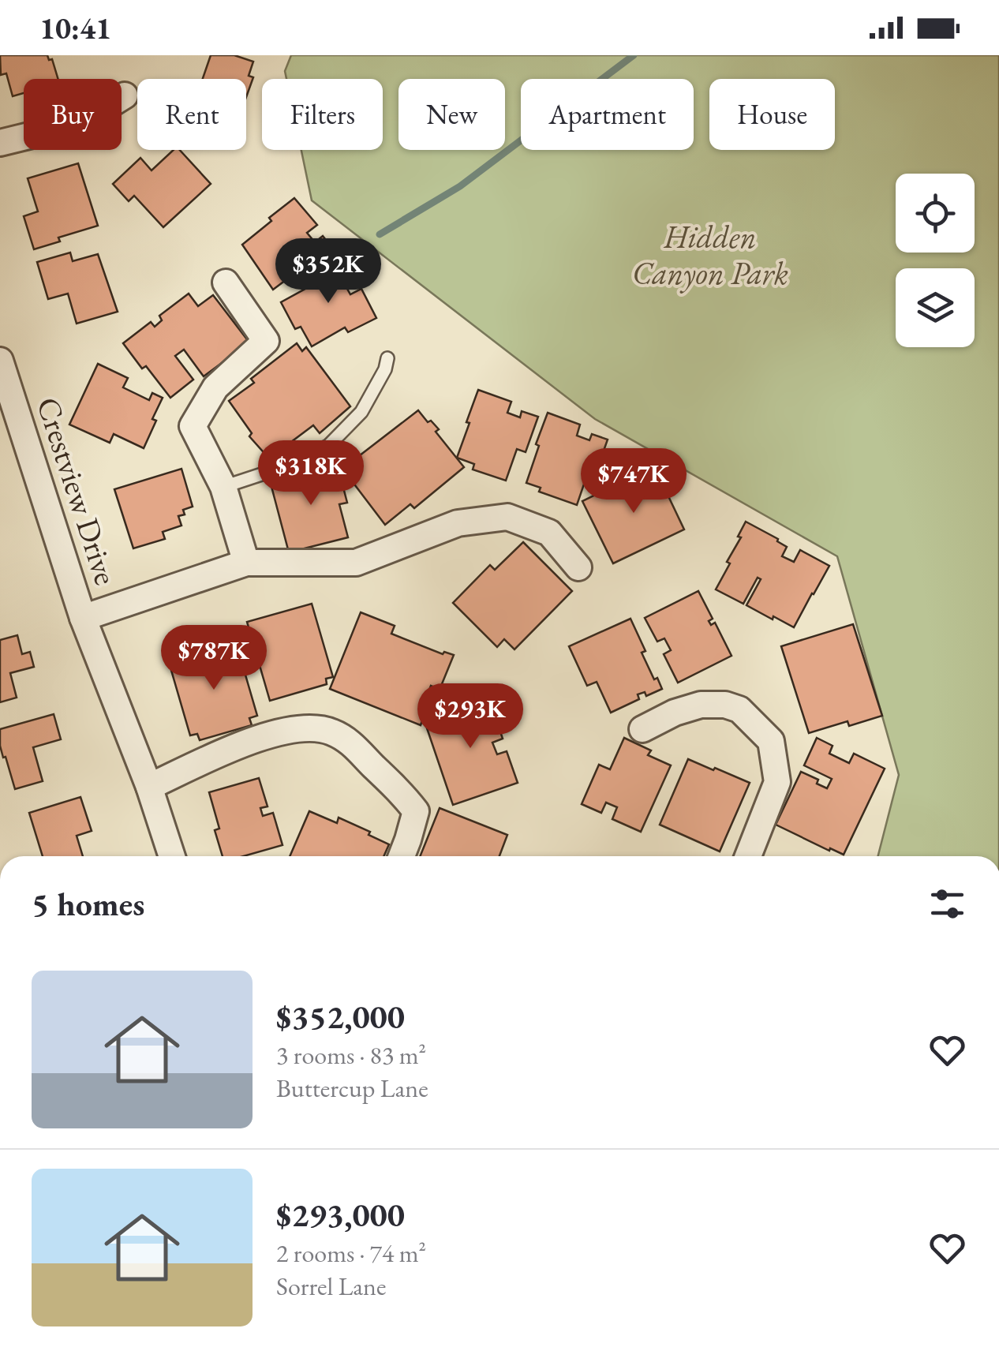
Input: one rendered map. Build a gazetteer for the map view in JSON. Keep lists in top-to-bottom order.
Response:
{
  "streets": {
    "street": ["Crestview Drive"]
  },
  "parks": ["Hidden Canyon Park"],
  "page": {
    "status": "10:41",
    "chip": [
      "Buy",
      "Rent",
      "Filters",
      "New",
      "Apartment",
      "House"
    ],
    "price": [
      "$352K",
      "$318K",
      "$747K",
      "$787K",
      "$293K"
    ],
    "heading": "5 homes",
    "list": [
      {
        "name": "$352,000",
        "note": "3 rooms · 83 m² · Buttercup Lane"
      },
      {
        "name": "$293,000",
        "note": "2 rooms · 74 m² · Sorrel Lane"
      }
    ]
  }
}
